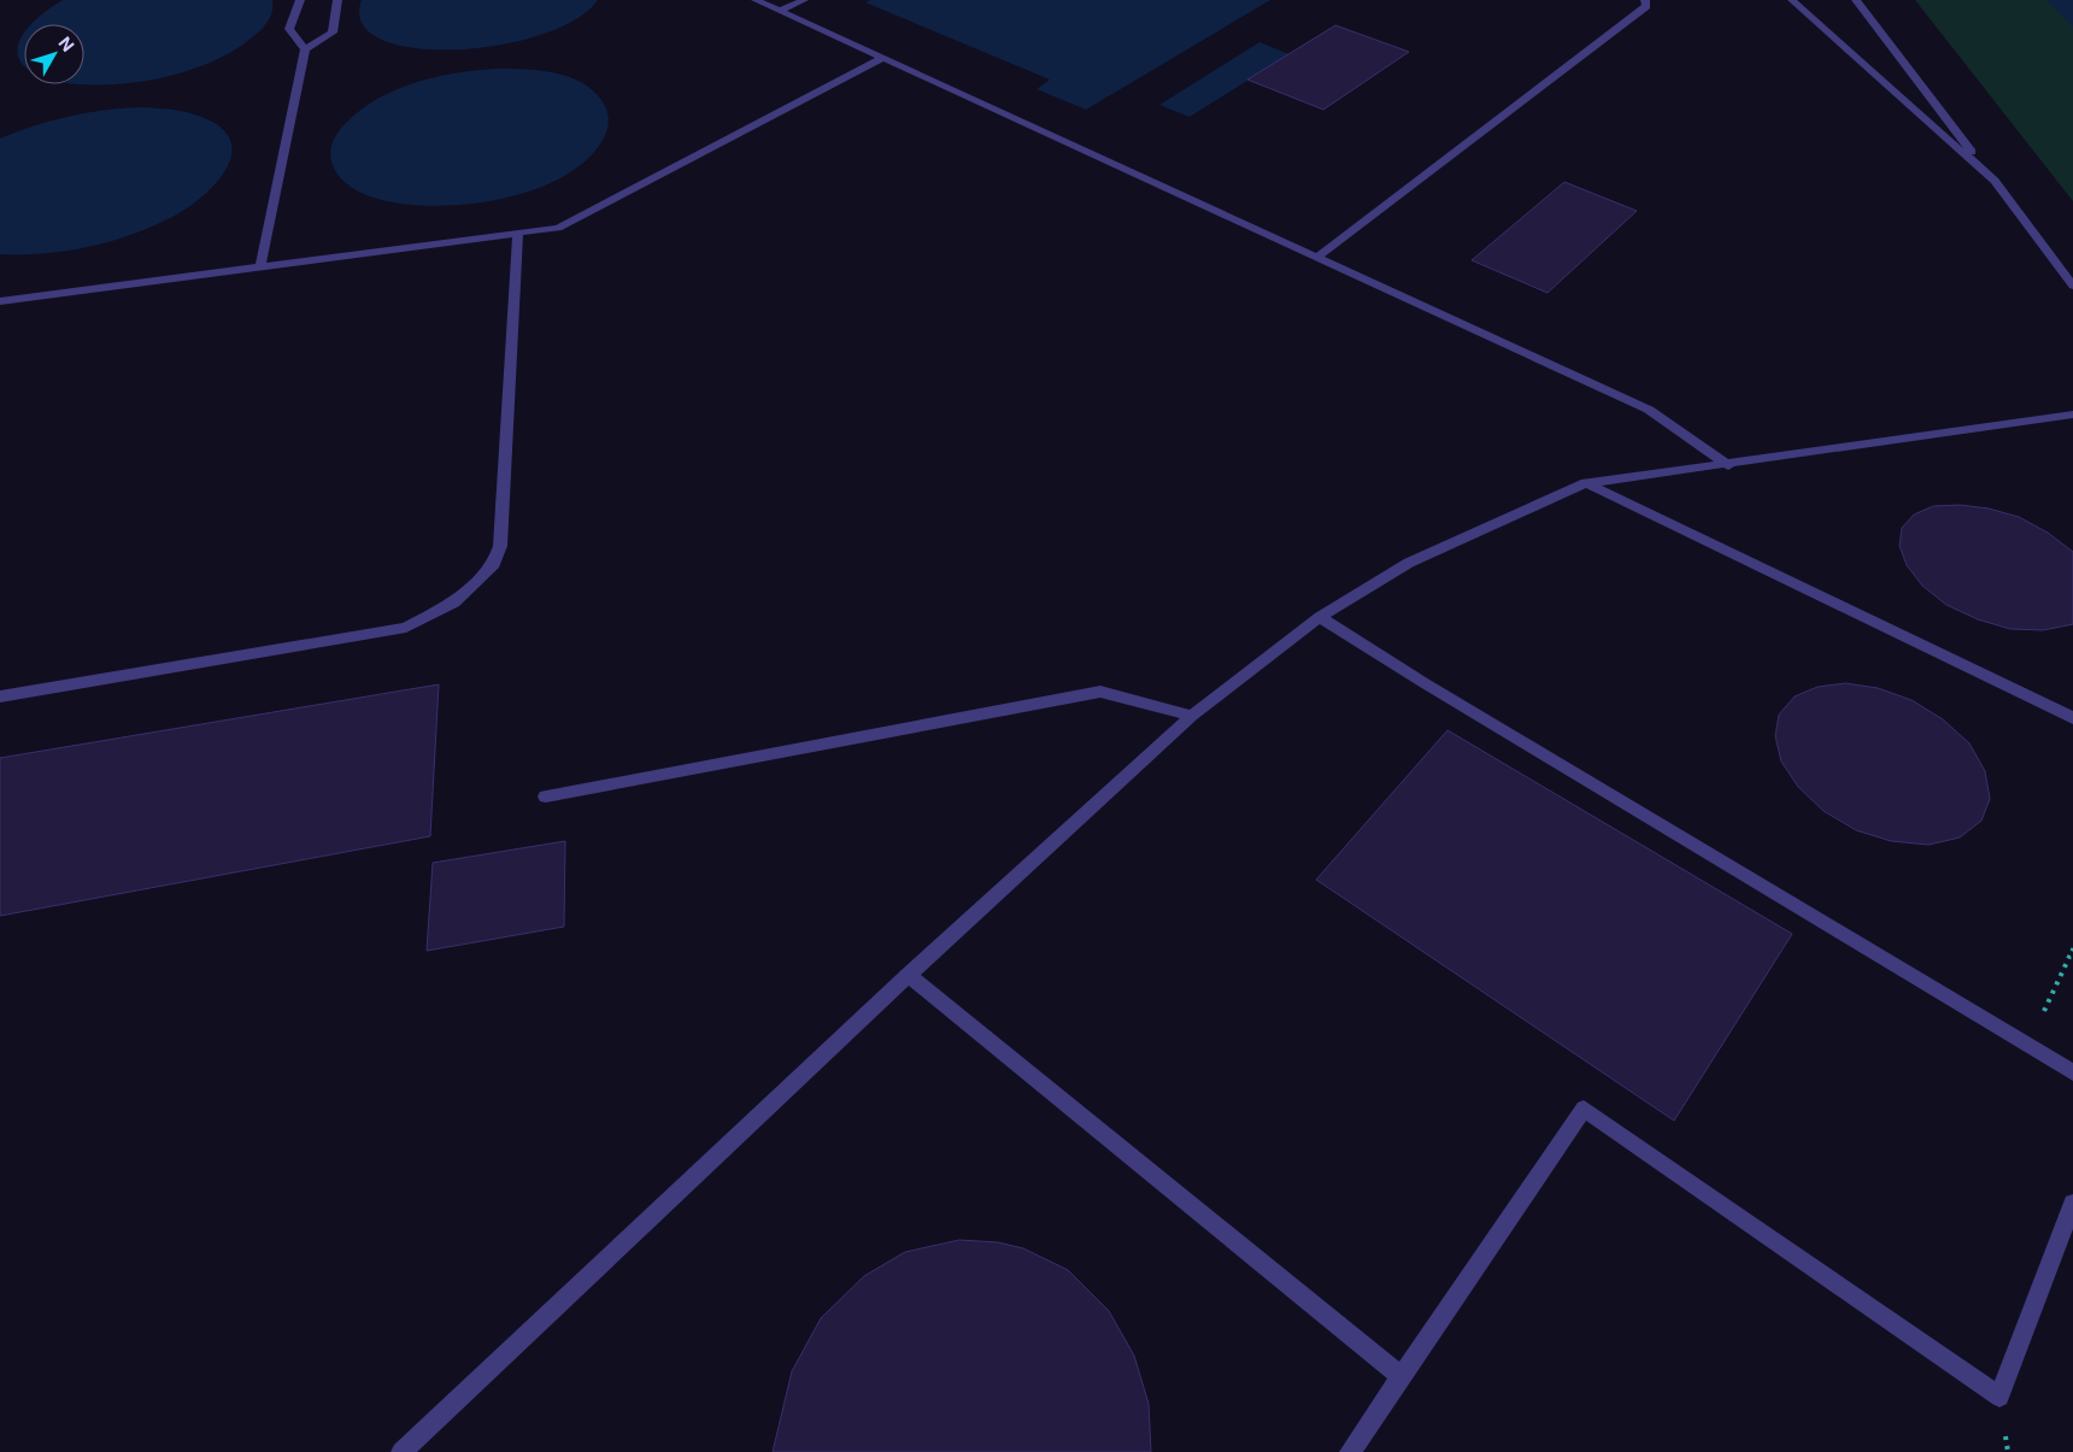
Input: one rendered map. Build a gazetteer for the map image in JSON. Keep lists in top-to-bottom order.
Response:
{
  "north": "top right"
}
